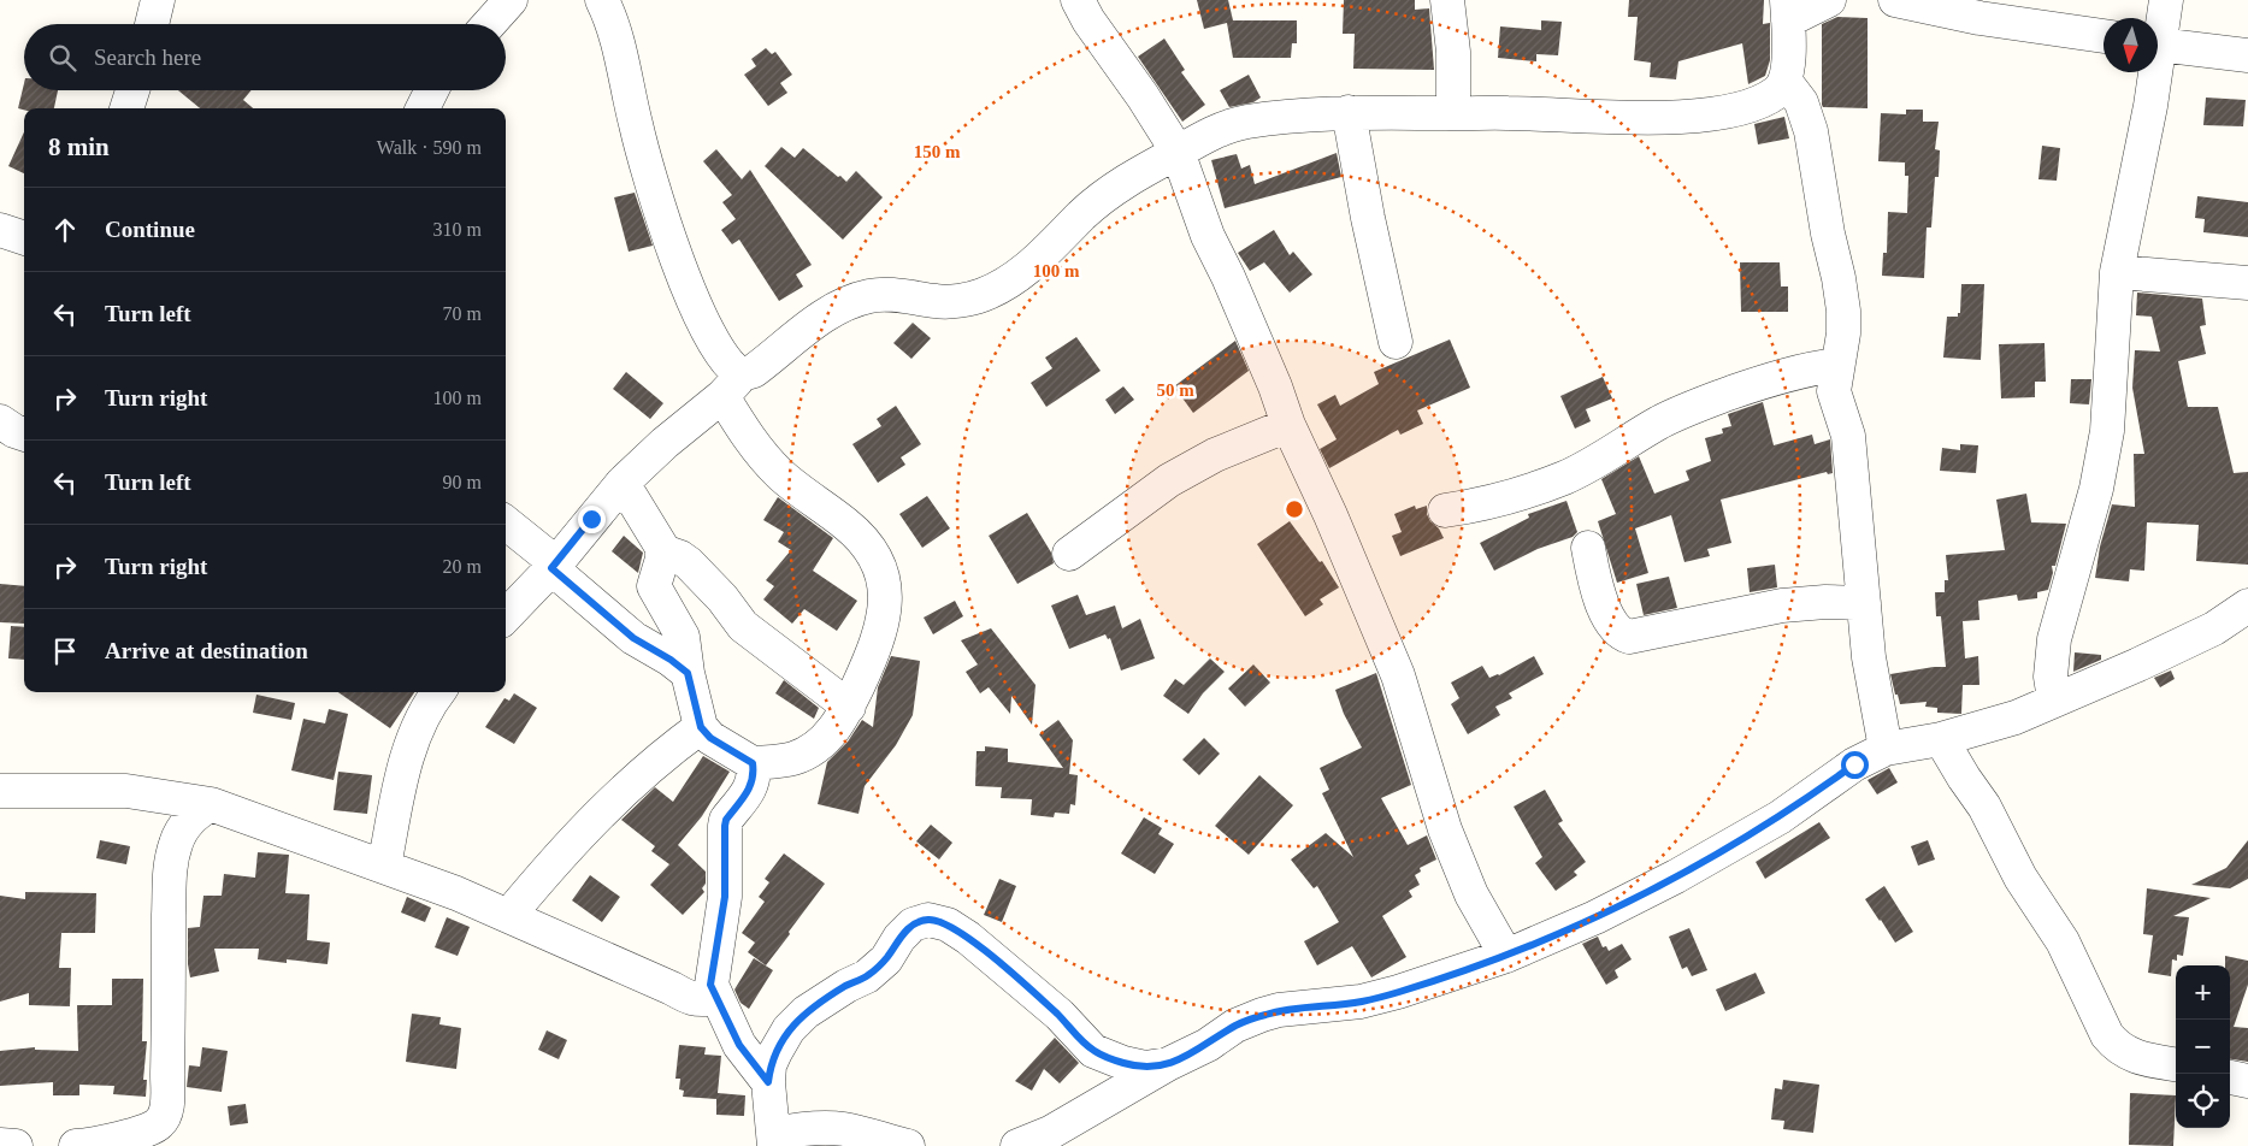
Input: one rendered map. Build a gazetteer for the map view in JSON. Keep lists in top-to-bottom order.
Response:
{
  "north": "bottom",
  "page": {
    "search": "Search here",
    "heading": ["8 min", "Walk · 590 m"],
    "list": [
      ["Continue", "310 m"],
      ["Turn left", "70 m"],
      ["Turn right", "100 m"],
      ["Turn left", "90 m"],
      ["Turn right", "20 m"],
      "Arrive at destination"
    ],
    "map_buttons": ["+", "−"]
  },
  "rings": ["150 m", "100 m", "50 m"]
}
